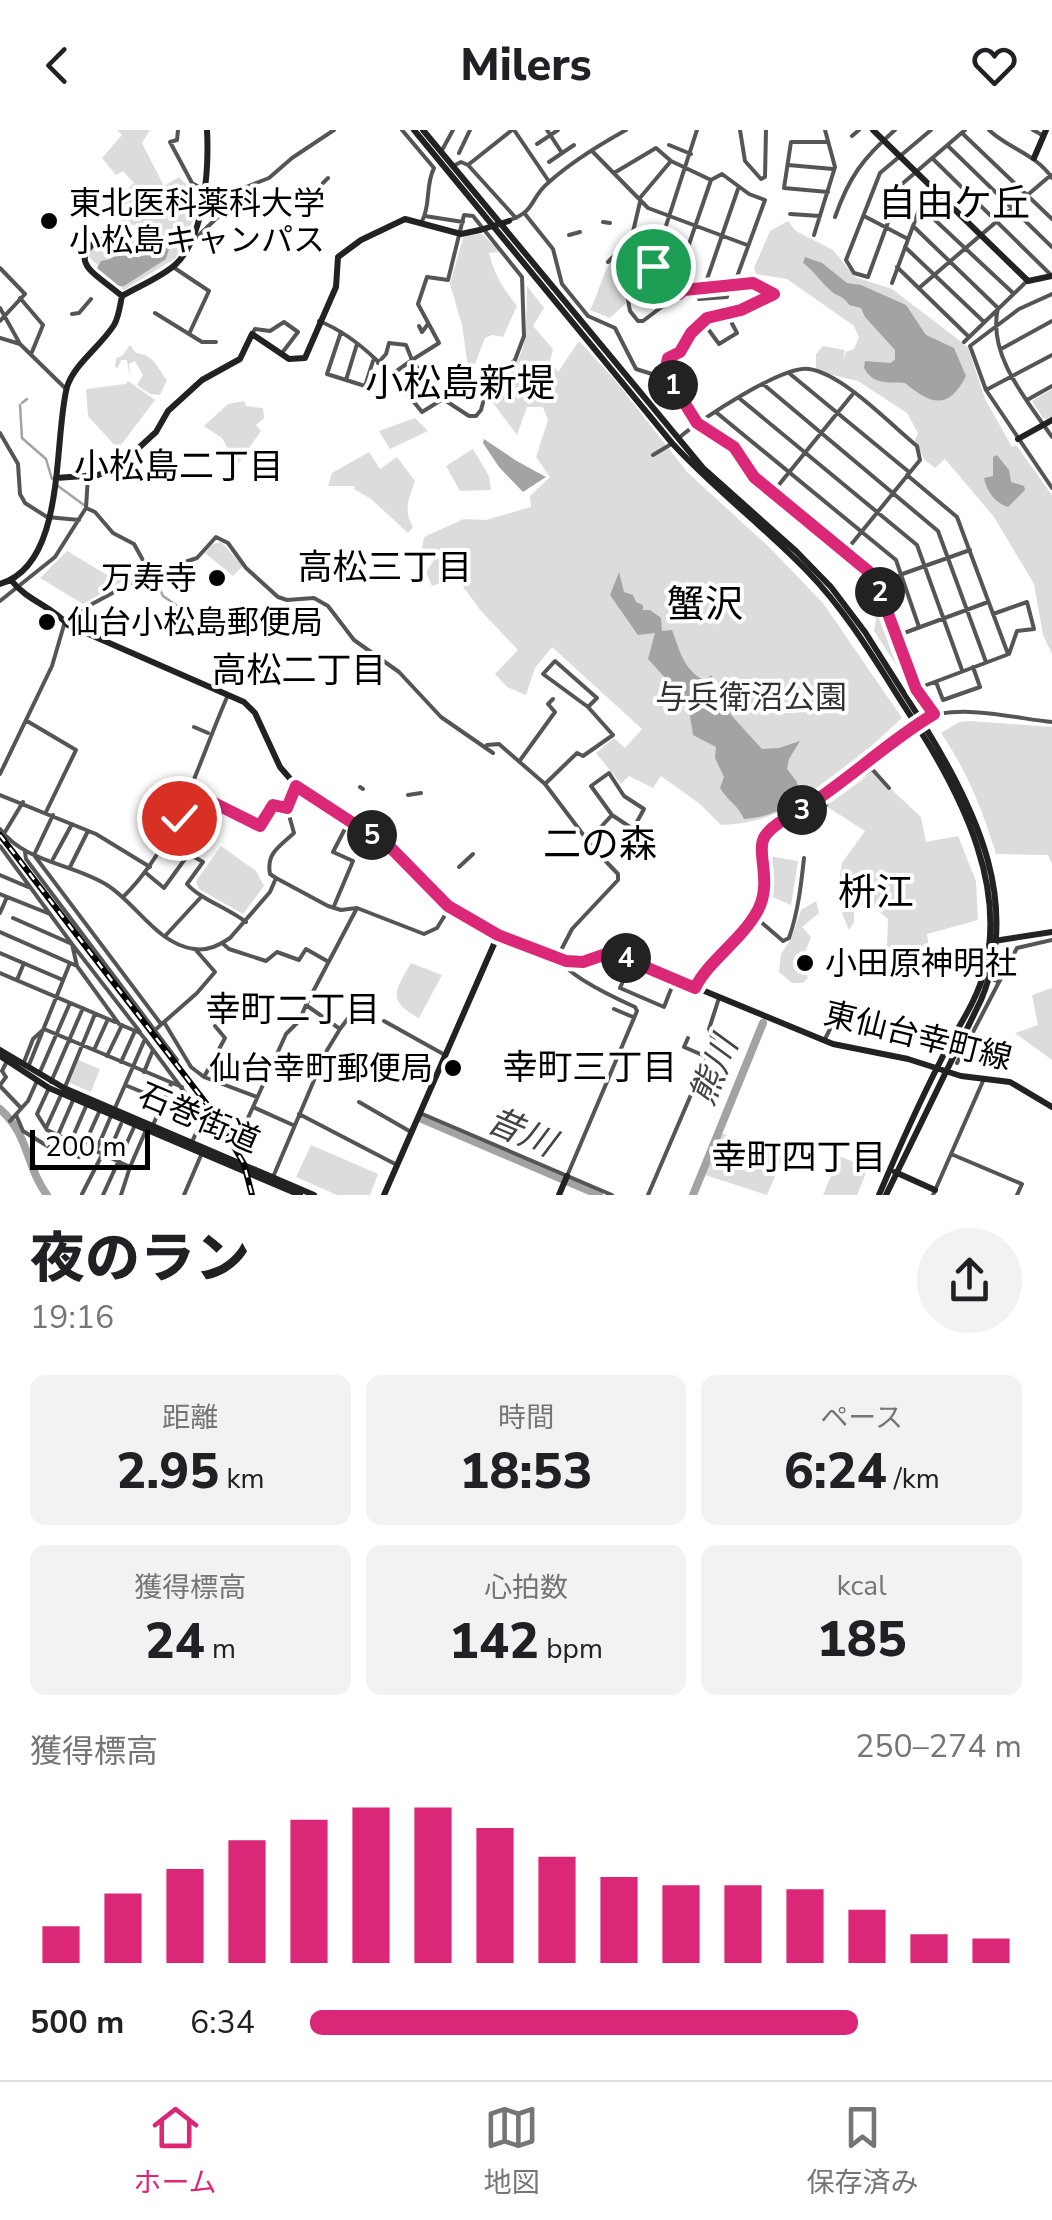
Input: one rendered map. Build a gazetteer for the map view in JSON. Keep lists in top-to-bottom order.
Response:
{
  "streets": {
    "street": ["東仙台幸町線", "石巻街道"]
  },
  "districts": [
    "自由ケ丘",
    "小松島新堤",
    "小松島二丁目",
    "高松三丁目",
    "蟹沢",
    "高松二丁目",
    "二の森",
    "枡江",
    "幸町二丁目",
    "幸町三丁目",
    "幸町四丁目"
  ],
  "water": ["熊川", "昔川"],
  "parks": ["与兵衛沼公園"],
  "places": [
    "東北医科薬科大学 小松島キャンパス",
    "万寿寺",
    "仙台小松島郵便局",
    "小田原神明社",
    "仙台幸町郵便局"
  ],
  "scale_bar": "200 m",
  "page": {
    "header": "Milers",
    "pins": [
      "1",
      "2",
      "3",
      "5",
      "4"
    ],
    "scale": "200 m",
    "heading": ["夜のラン", "19:16"],
    "stats": [
      ["距離", "2.95 km"],
      ["時間", "18:53"],
      ["ペース", "6:24 /km"],
      ["獲得標高", "24 m"],
      ["心拍数", "142 bpm"],
      ["kcal", "185"]
    ],
    "chart": ["獲得標高", "250–274 m"],
    "list": [
      {
        "name": "500 m",
        "note": "6:34"
      }
    ],
    "tabs": ["ホーム", "地図", "保存済み"]
  }
}
